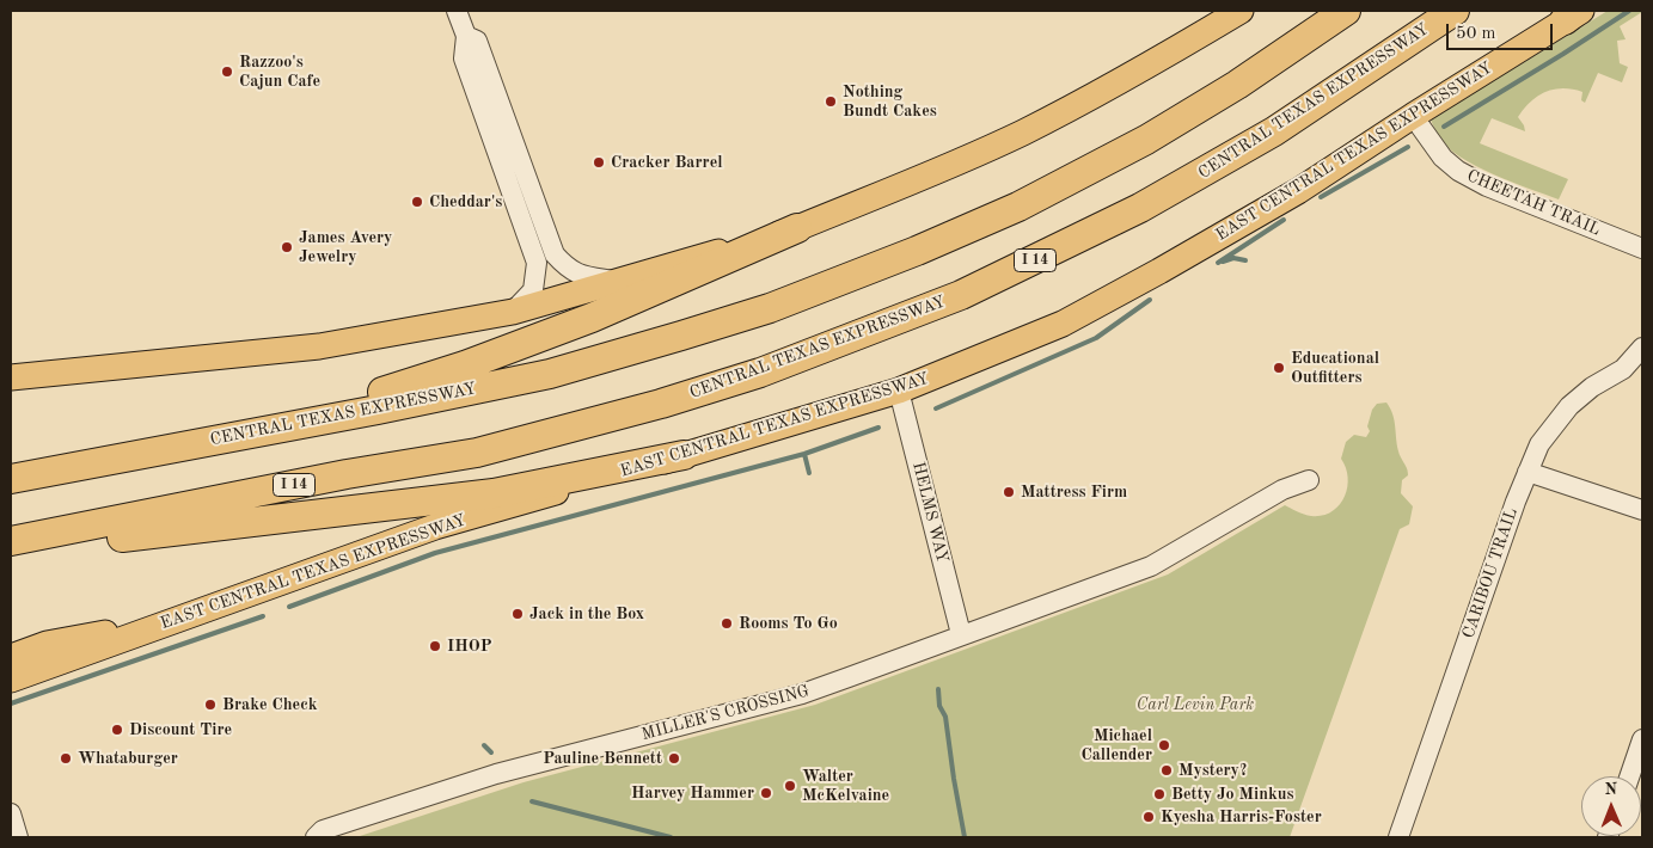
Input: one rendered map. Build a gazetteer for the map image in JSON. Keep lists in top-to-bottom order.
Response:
{
  "streets": {
    "highway": ["CENTRAL TEXAS EXPRESSWAY", "I 14"],
    "main road": ["EAST CENTRAL TEXAS EXPRESSWAY"],
    "street": [
      "CHEETAH TRAIL",
      "HELMS WAY",
      "CARIBOU TRAIL",
      "MILLER'S CROSSING"
    ]
  },
  "crossings": [
    ["EAST CENTRAL TEXAS EXPRESSWAY", "CHEETAH TRAIL"],
    ["EAST CENTRAL TEXAS EXPRESSWAY", "HELMS WAY"],
    ["HELMS WAY", "MILLER'S CROSSING"]
  ],
  "parks": ["Carl Levin Park"],
  "places": [
    "Razzoo's Cajun Cafe",
    "Nothing Bundt Cakes",
    "Cracker Barrel",
    "Cheddar's",
    "James Avery Jewelry",
    "Educational Outfitters",
    "Mattress Firm",
    "Jack in the Box",
    "Rooms To Go",
    "IHOP",
    "Brake Check",
    "Discount Tire",
    "Michael Callender",
    "Whataburger",
    "Pauline Bennett",
    "Mystery?",
    "Walter McKelvaine",
    "Harvey Hammer",
    "Betty Jo Minkus",
    "Kyesha Harris-Foster"
  ],
  "scale_bar": "50 m",
  "north": "top"
}
